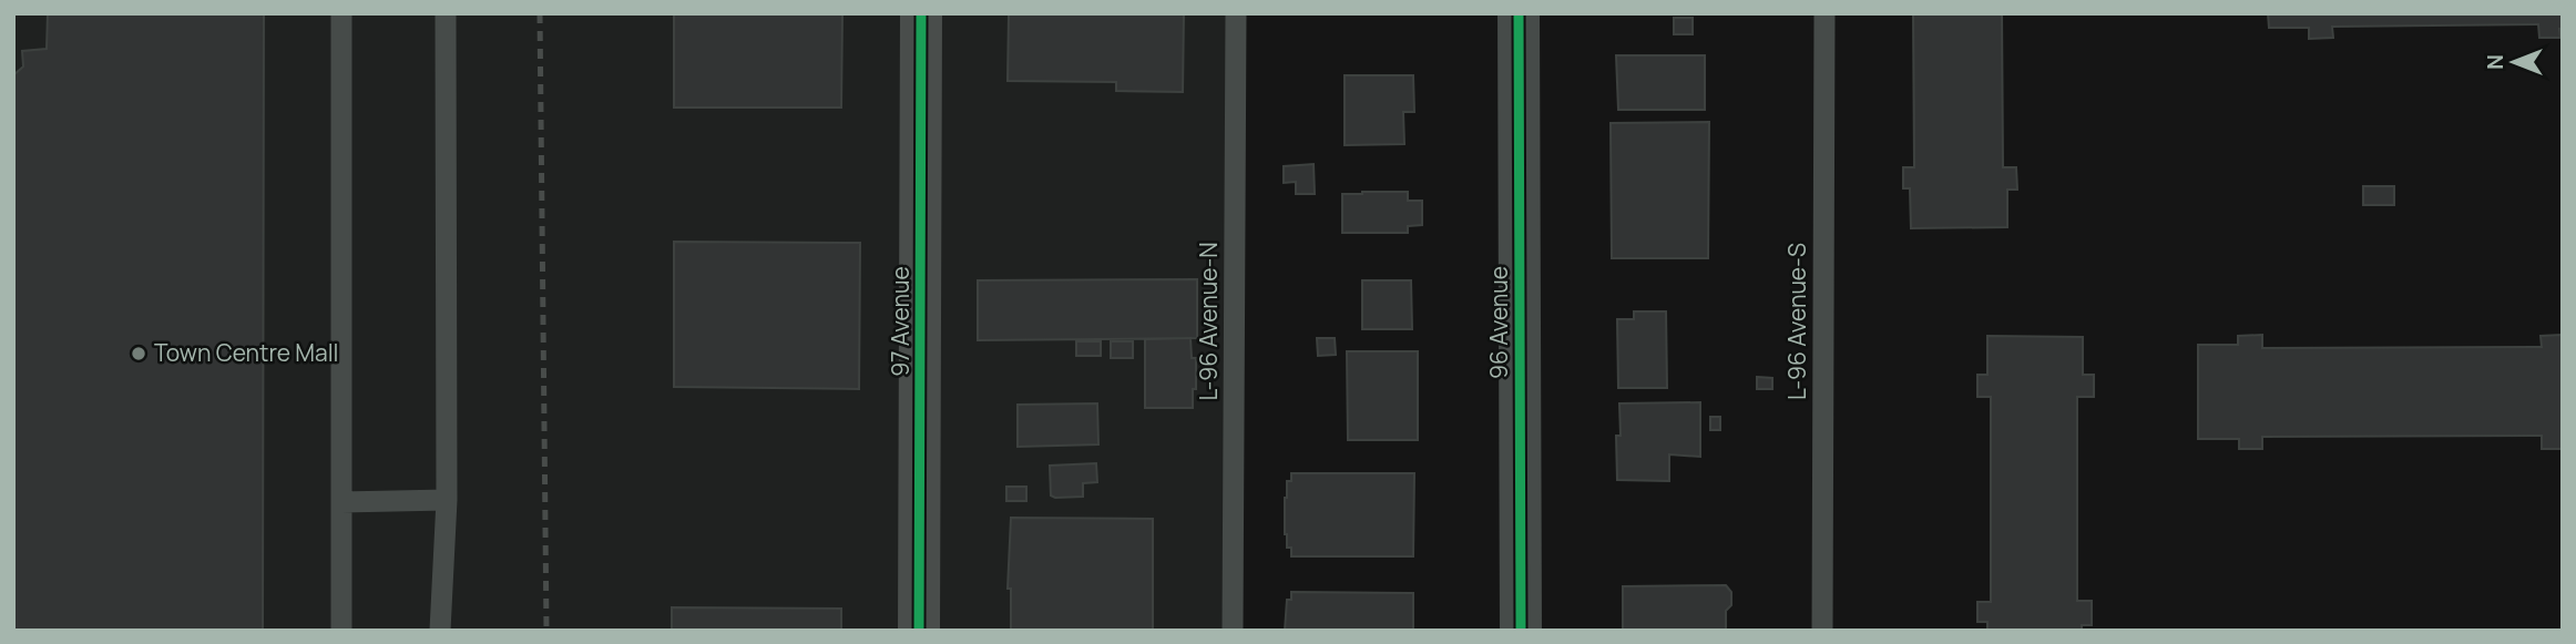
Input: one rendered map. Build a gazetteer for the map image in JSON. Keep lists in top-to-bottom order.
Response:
{
  "streets": {
    "street": ["97 Avenue", "96 Avenue"],
    "lane": ["L-96 Avenue-N", "L-96 Avenue-S"]
  },
  "places": ["Town Centre Mall"],
  "north": "left"
}
